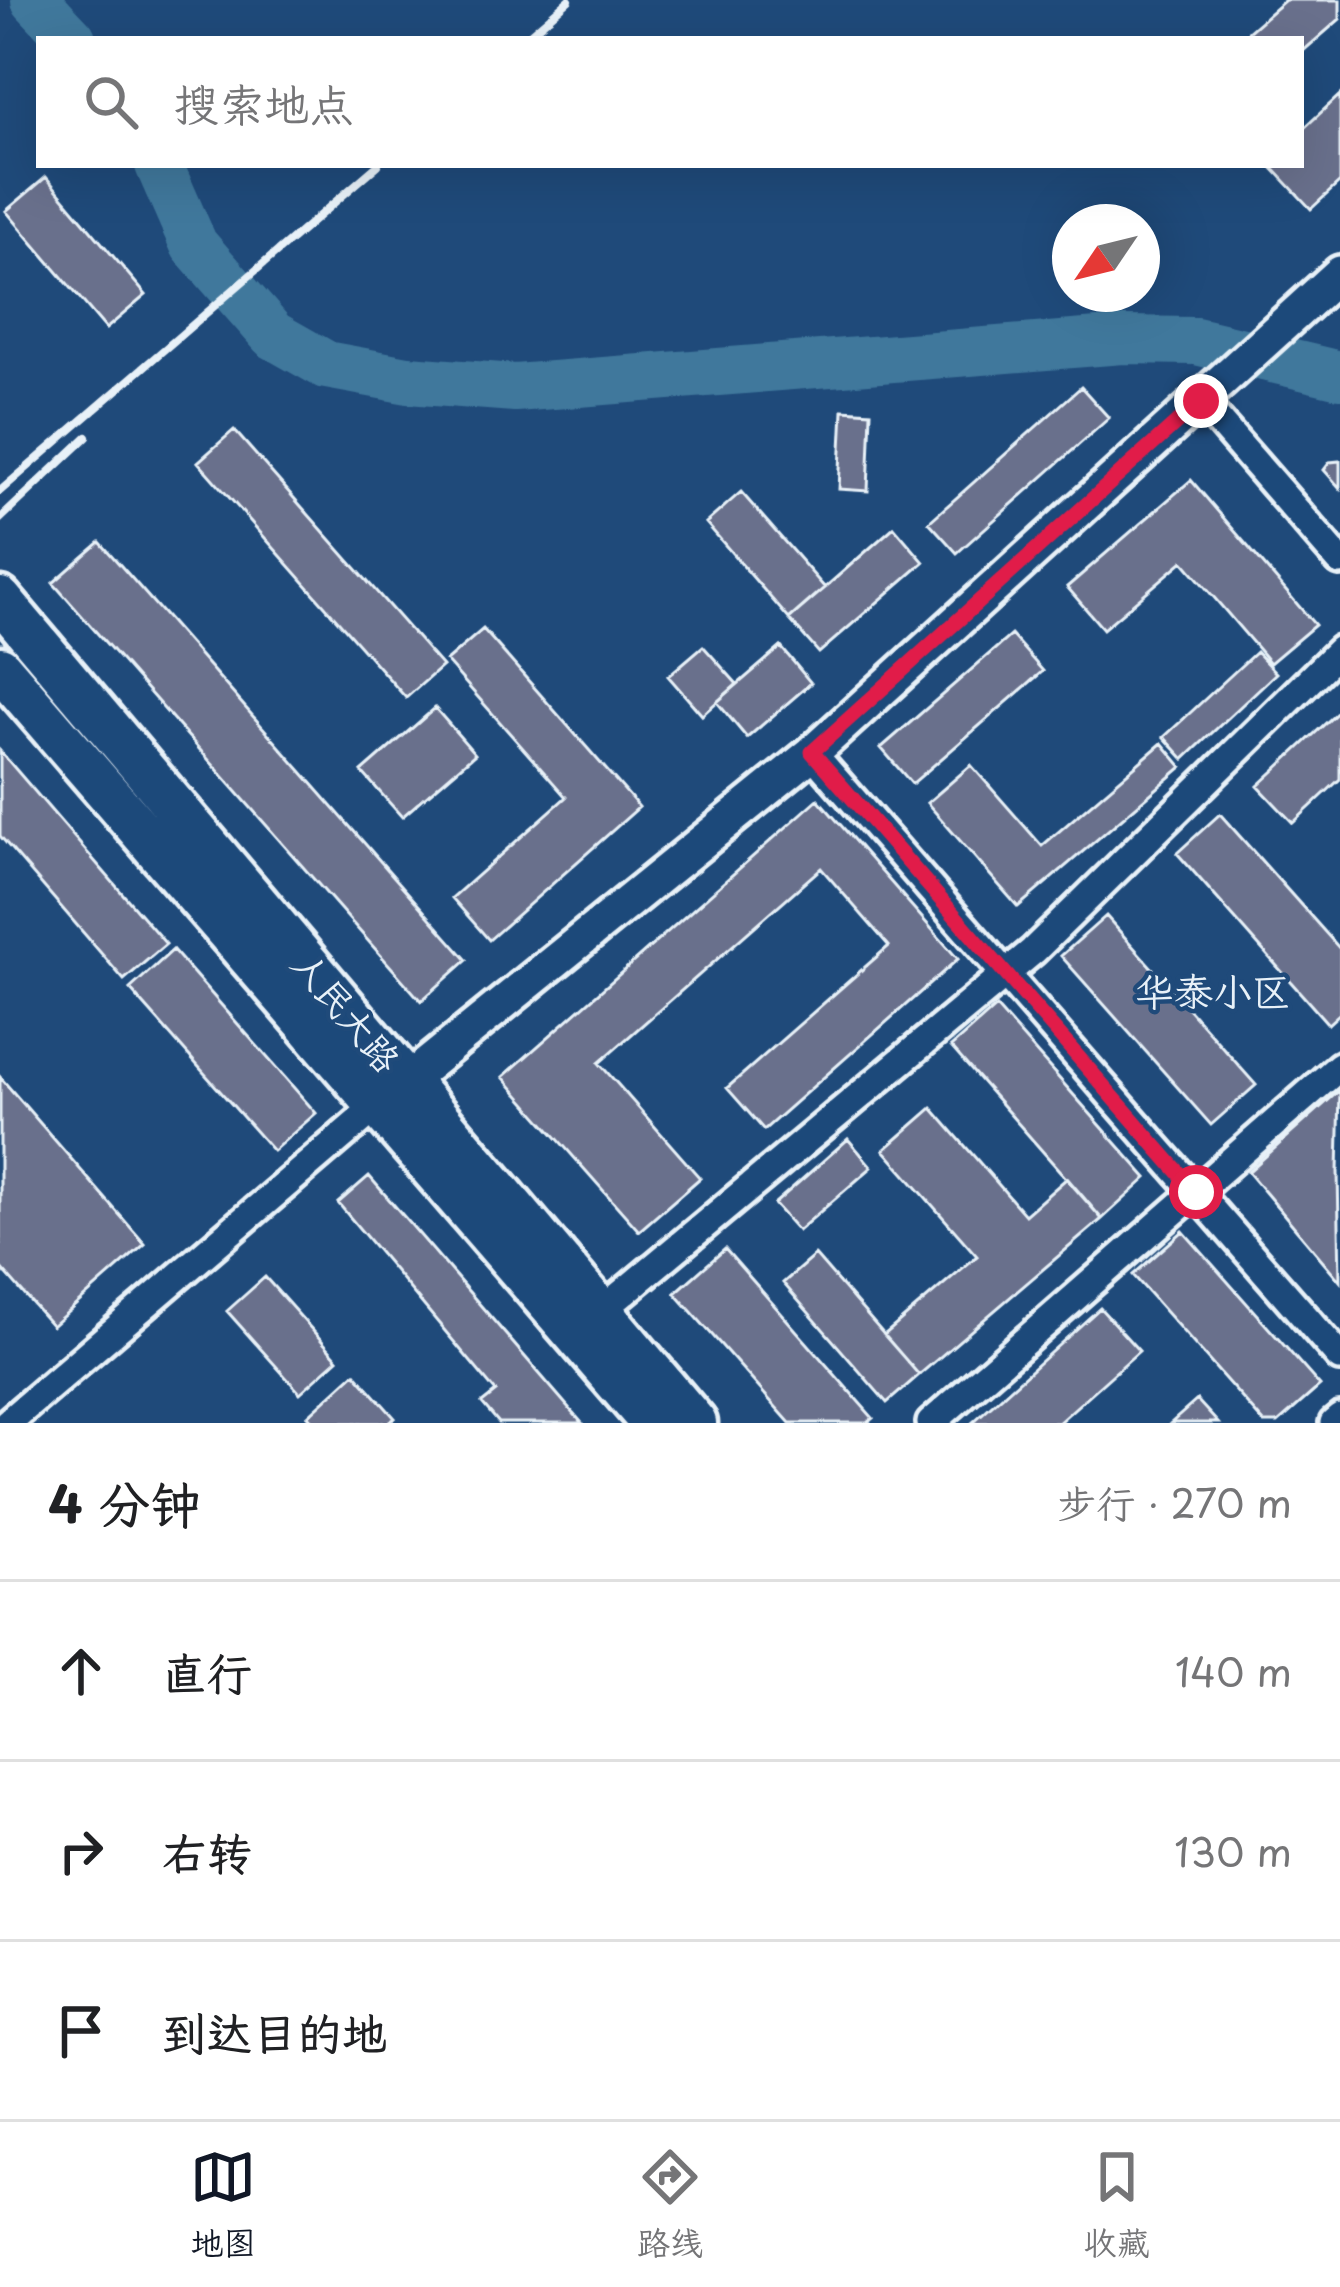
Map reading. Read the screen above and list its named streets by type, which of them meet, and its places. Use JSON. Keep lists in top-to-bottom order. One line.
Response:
{"streets":{"main road":["人民大路"]},"districts":["华泰小区"],"north":"bottom left","page":{"search":"搜索地点","heading":["4 分钟","步行 · 270 m"],"list":[["直行","140 m"],["右转","130 m"],"到达目的地"],"nav":["地图","路线","收藏"]}}
